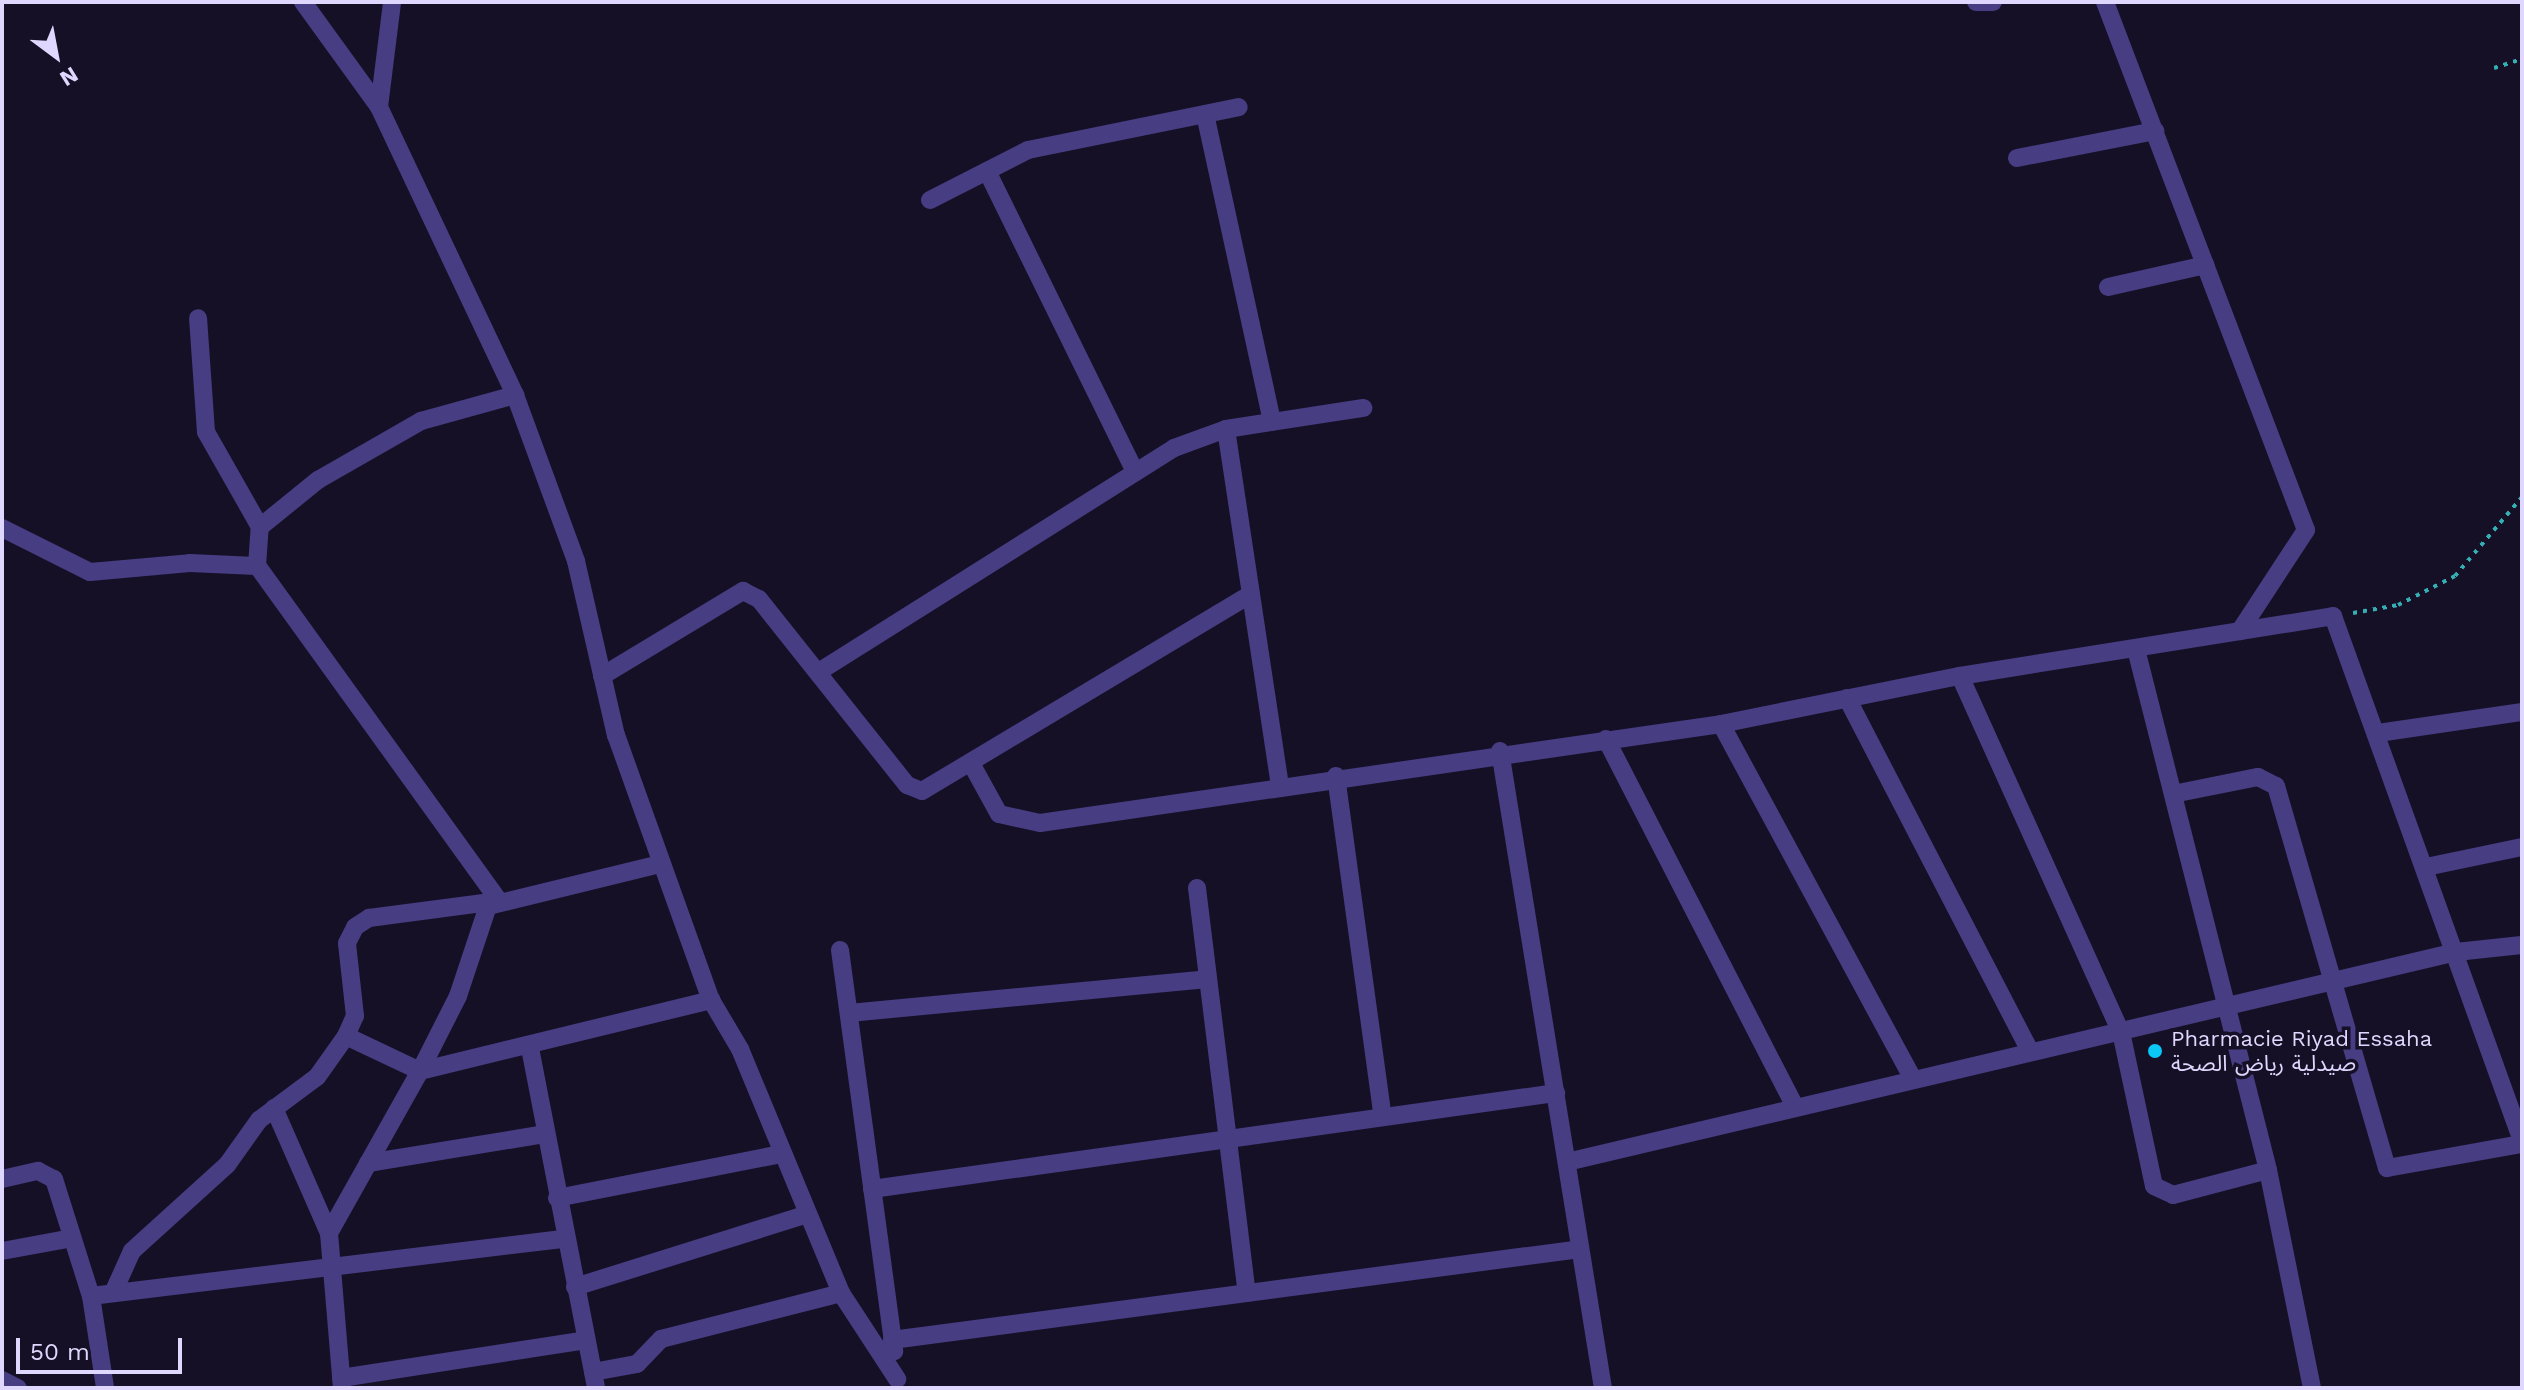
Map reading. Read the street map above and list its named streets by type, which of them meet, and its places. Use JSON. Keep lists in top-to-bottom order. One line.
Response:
{"places":["Pharmacie Riyad Essaha صيدلية رياض الصحة"],"scale_bar":"50 m","north":"bottom right"}
